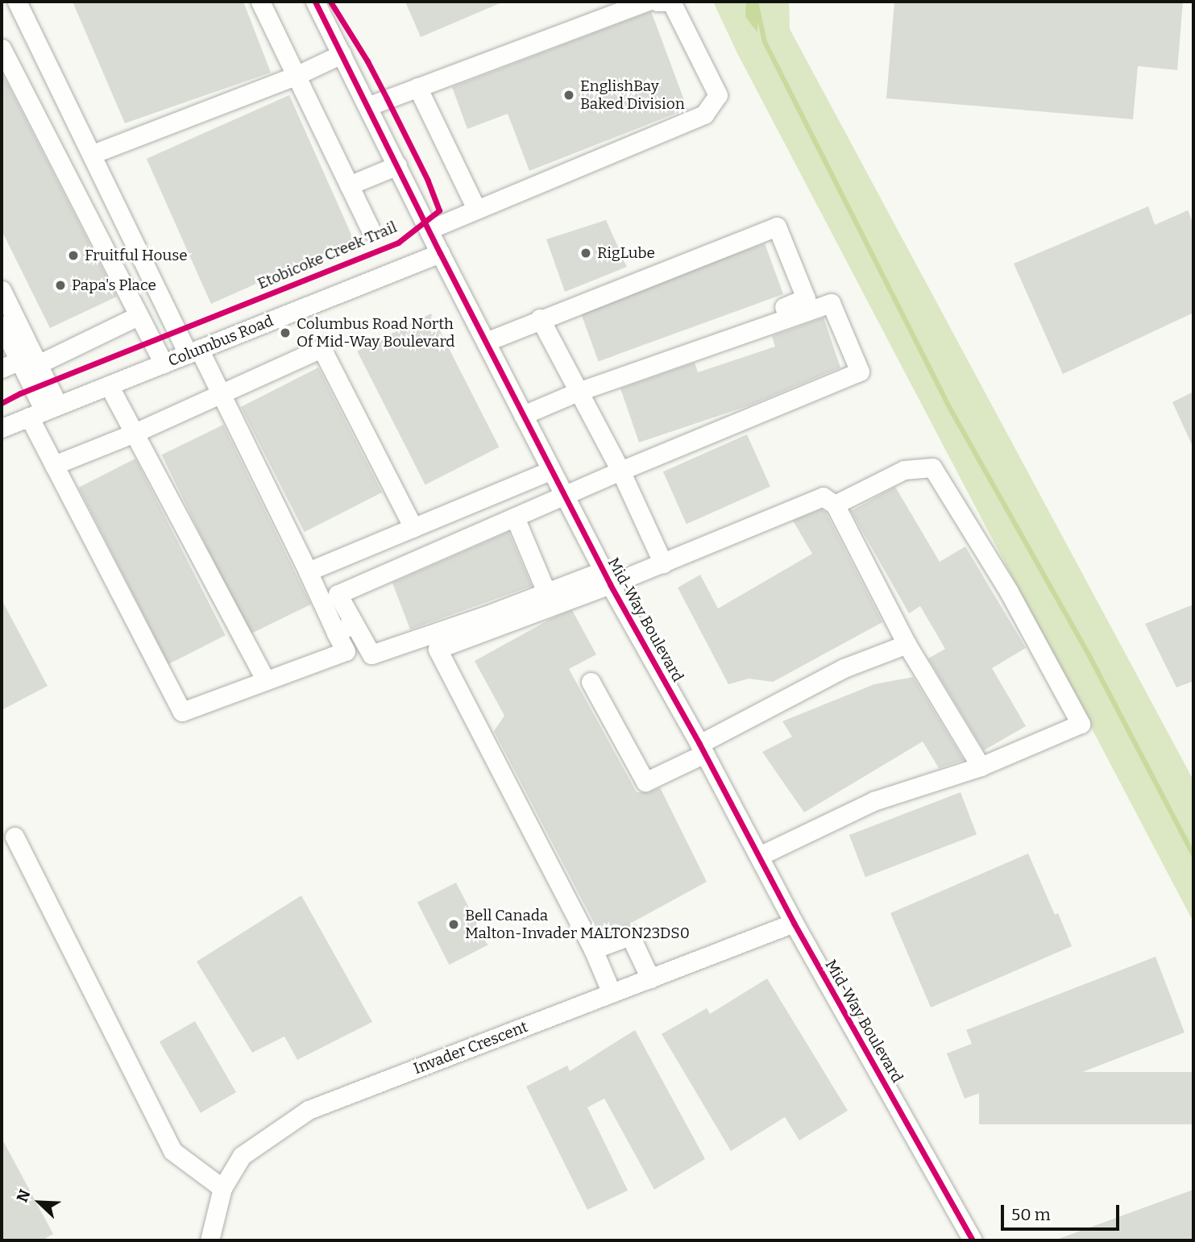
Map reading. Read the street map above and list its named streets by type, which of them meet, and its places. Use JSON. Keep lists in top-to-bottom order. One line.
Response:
{"streets":{"street":["Columbus Road","Mid-Way Boulevard","Invader Crescent"],"cycle path":["Etobicoke Creek Trail"]},"crossings":[["Columbus Road","Mid-Way Boulevard"],["Mid-Way Boulevard","Invader Crescent"]],"places":["EnglishBay Baked Division","RigLube","Fruitful House","Papa's Place","Columbus Road North Of Mid-Way Boulevard","Bell Canada Malton-Invader MALTON23DS0"],"scale_bar":"50 m","north":"top left"}
